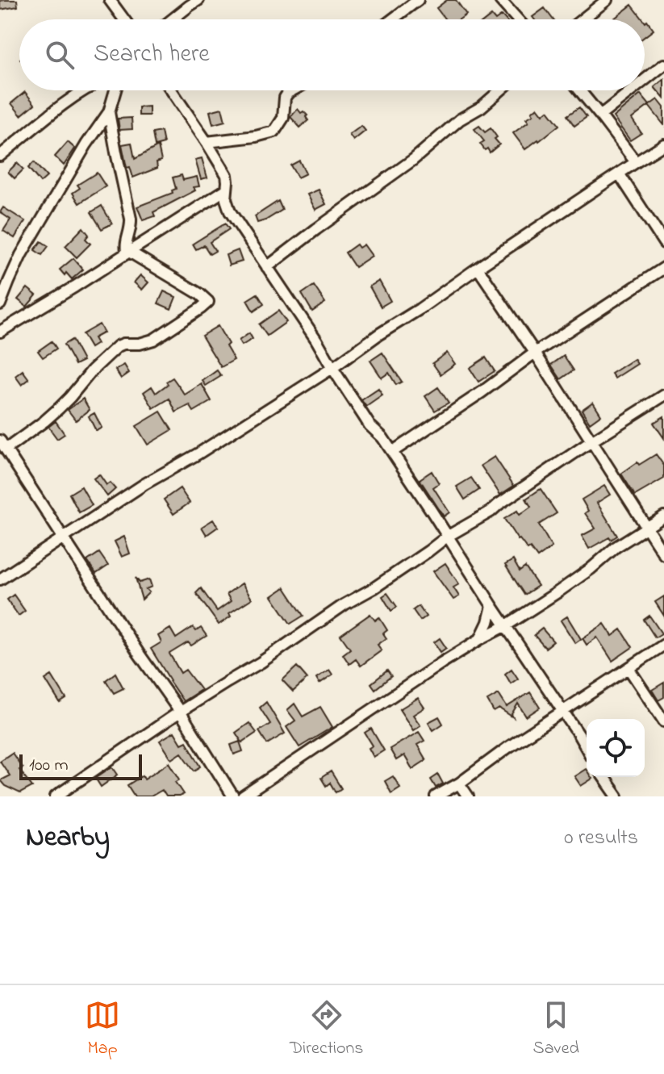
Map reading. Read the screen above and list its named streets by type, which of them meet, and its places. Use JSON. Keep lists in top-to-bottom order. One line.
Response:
{"scale_bar":"100 m","page":{"search":"Search here","scale":"100 m","heading":["Nearby","0 results"],"nav":["Map","Directions","Saved"]}}
